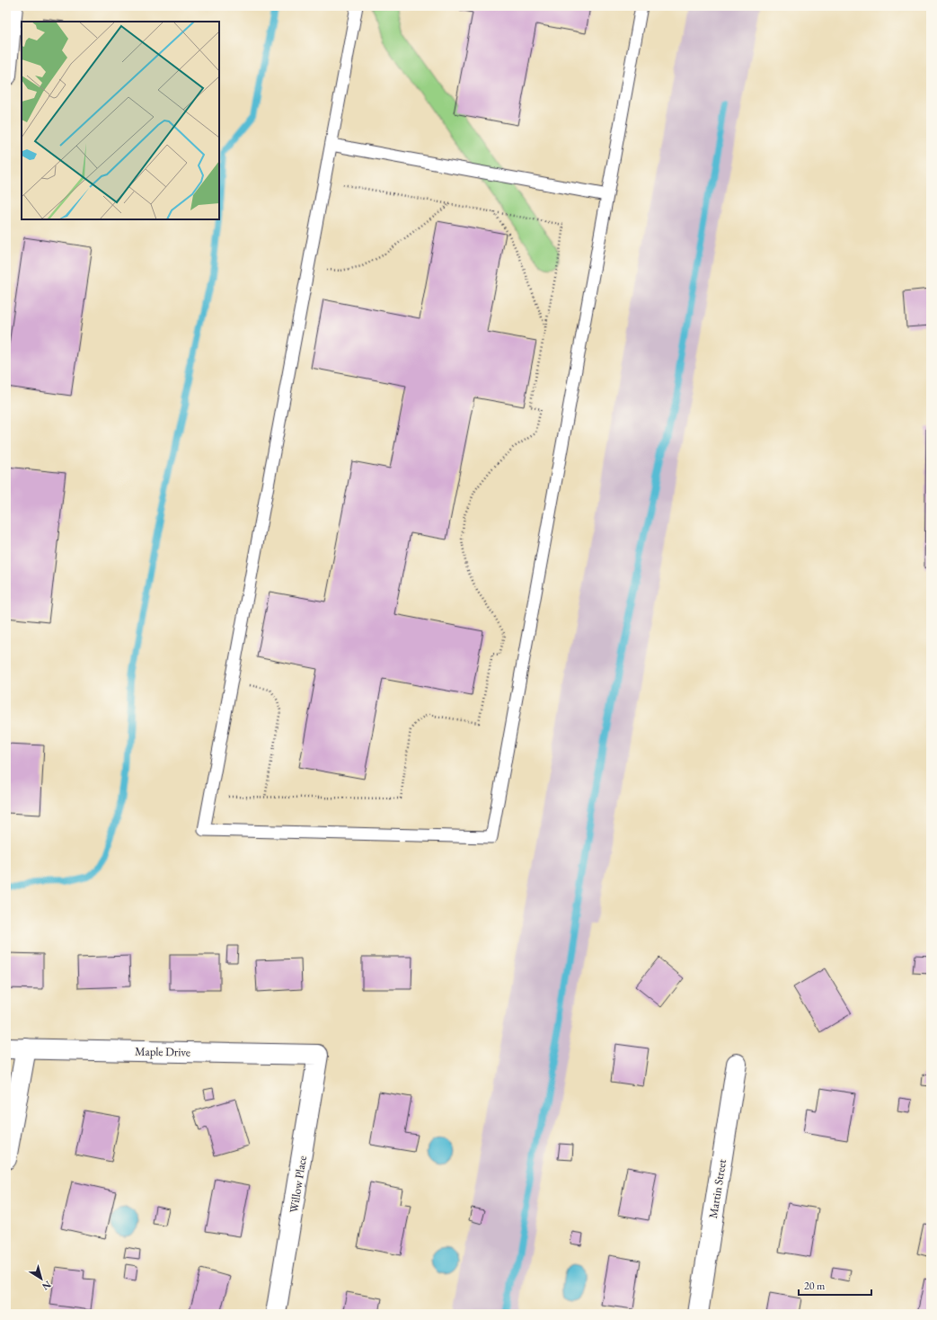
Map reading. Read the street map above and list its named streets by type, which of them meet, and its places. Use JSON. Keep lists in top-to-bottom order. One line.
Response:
{"streets":{"street":["Maple Drive","Willow Place","Martin Street"]},"crossings":[["Maple Drive","Willow Place"]],"scale_bar":"20 m","north":"bottom right"}
